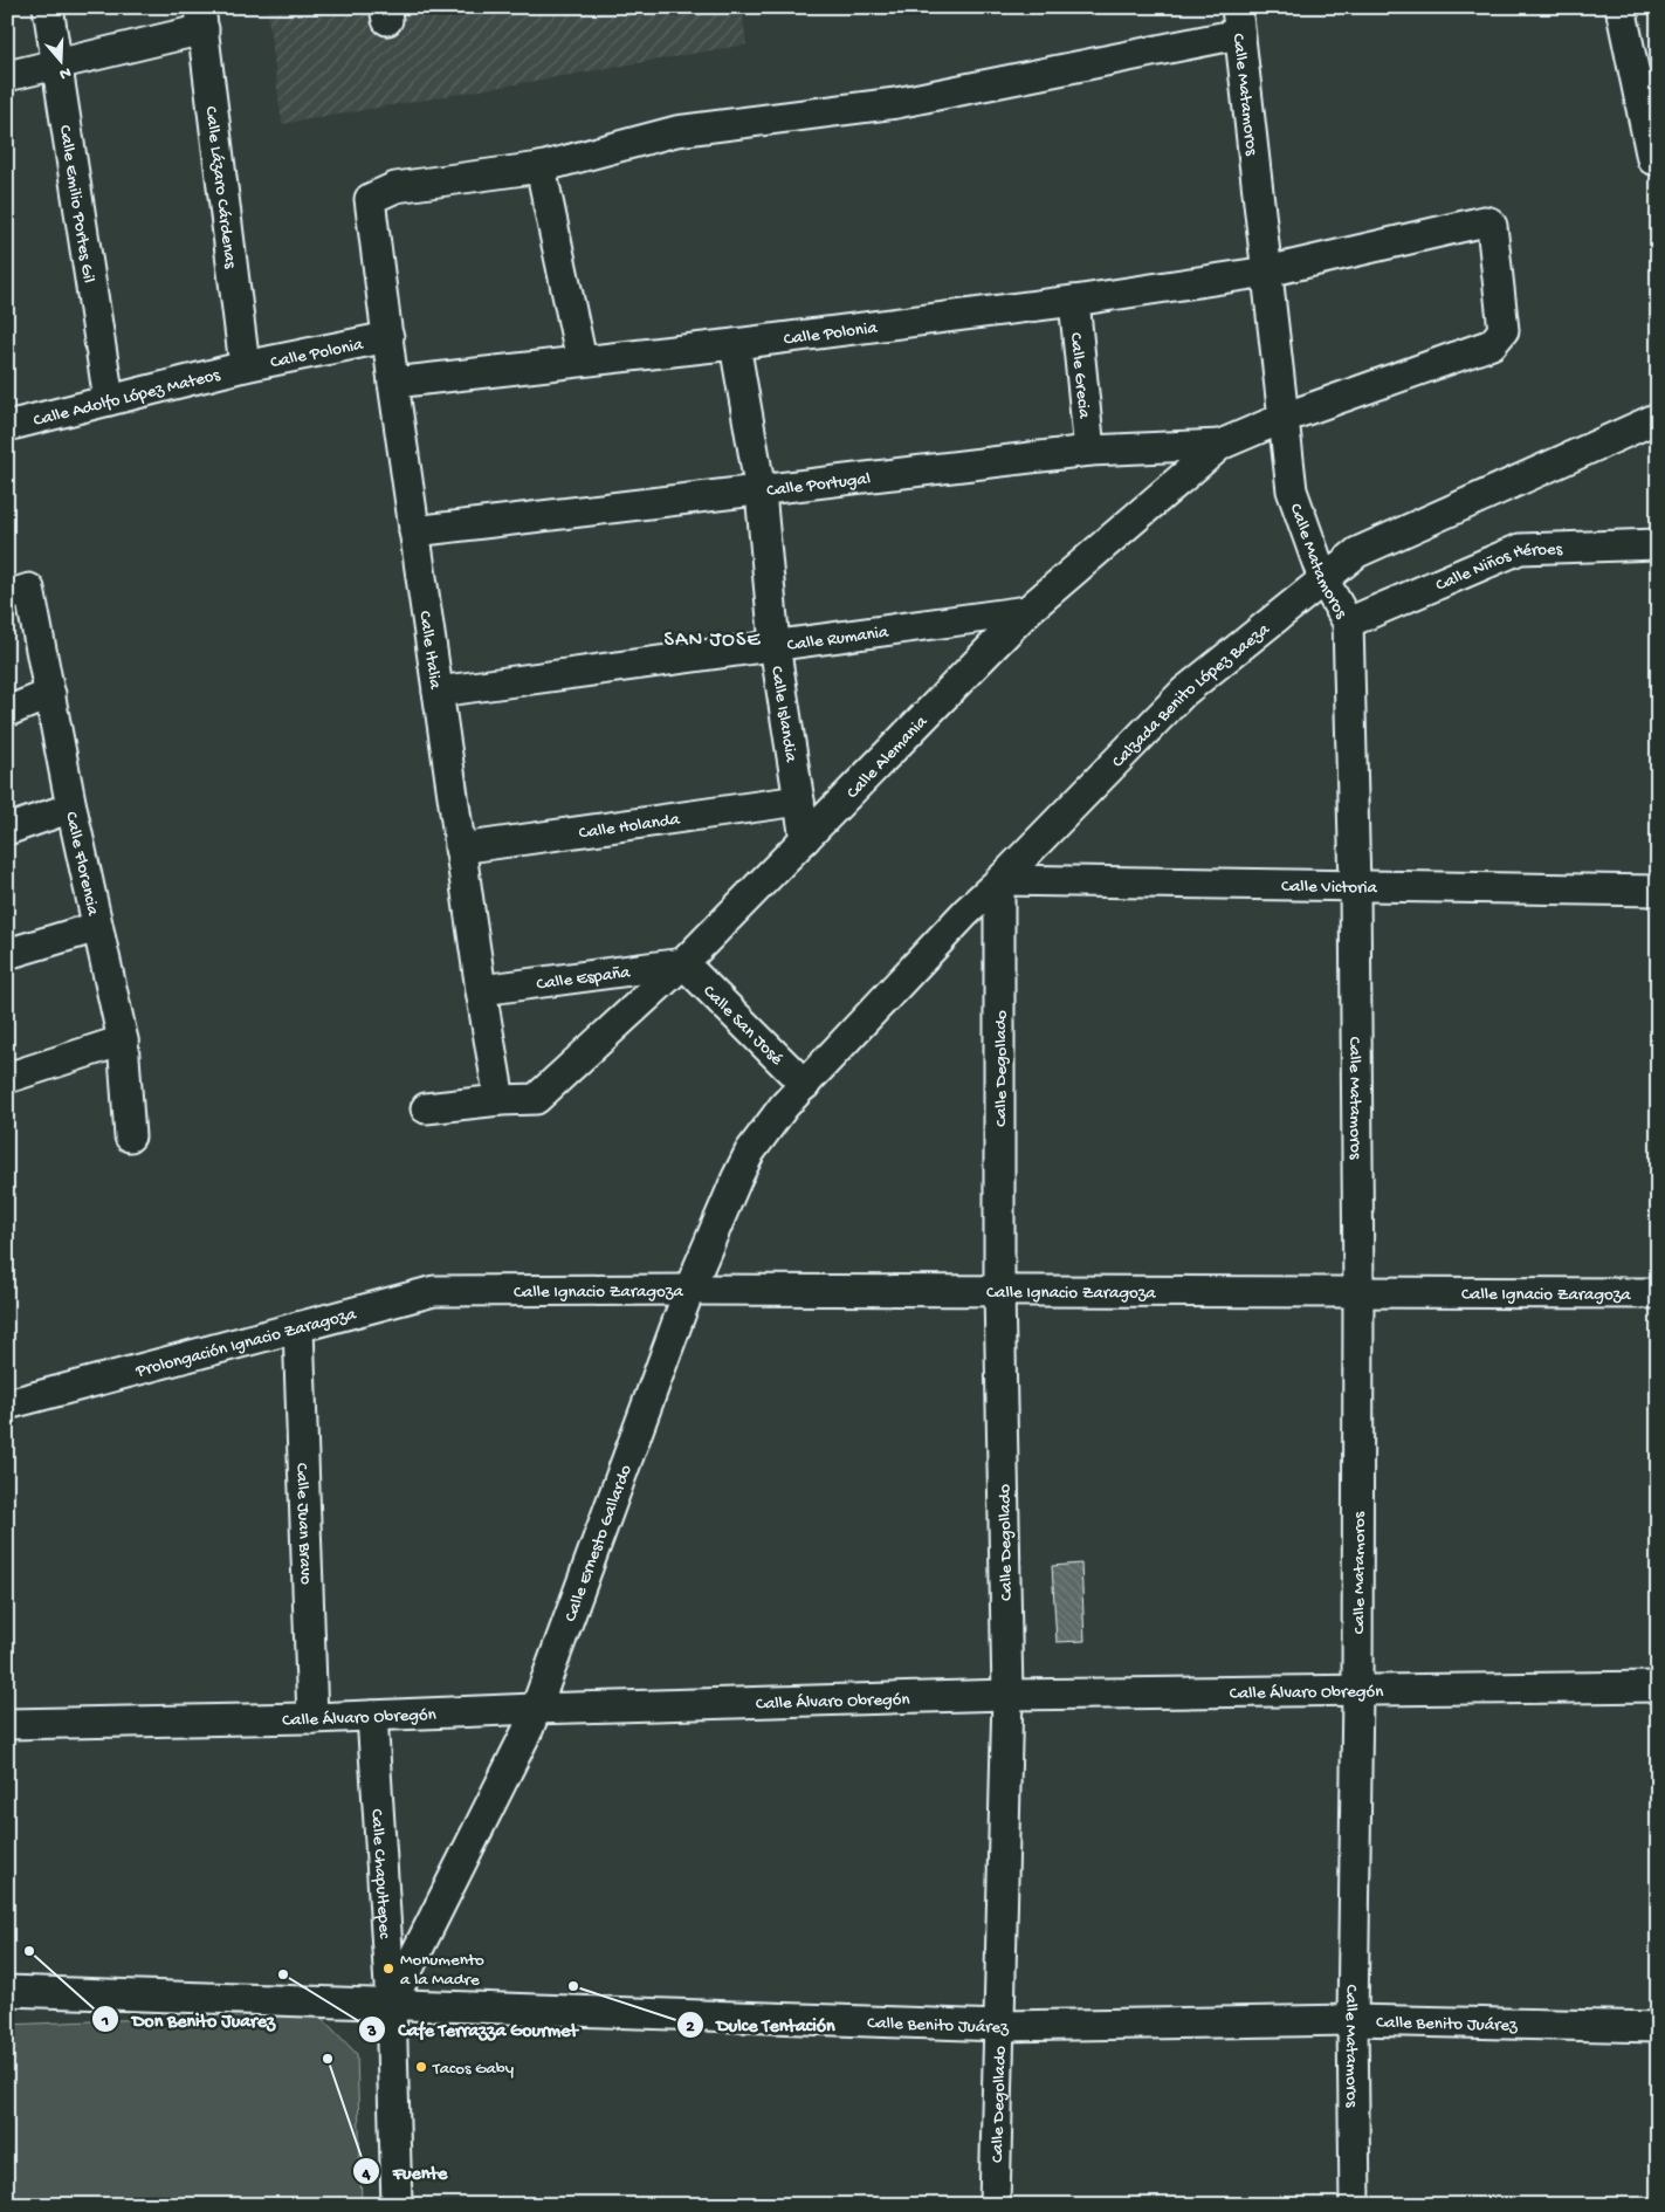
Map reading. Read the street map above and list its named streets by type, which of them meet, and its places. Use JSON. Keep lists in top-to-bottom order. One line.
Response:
{"streets":{"street":["Calle Matamoros","Calle Lázaro Cárdenas","Calle Emilio Portes Gil","Calle Polonia","Calle Grecia","Calle Adolfo López Mateos","Calle Portugal","Calle Niños Héroes","Calle Rumania","Calle Italia","Calzada Benito López Baeza","Calle Islandia","Calle Alemania","Calle Holanda","Calle Florencia","Calle Victoria","Calle España","Calle San José","Calle Degollado","Calle Ignacio Zaragoza","Prolongación Ignacio Zaragoza","Calle Juan Bravo","Calle Ernesto Gallardo","Calle Álvaro Obregón","Calle Chapultepec","Calle Benito Juárez"]},"crossings":[["Calle Matamoros","Calle Polonia"],["Calle Matamoros","Calle Niños Héroes"],["Calle Matamoros","Calzada Benito López Baeza"],["Calle Matamoros","Calle Alemania"],["Calle Matamoros","Calle Victoria"],["Calle Matamoros","Calle Ignacio Zaragoza"],["Calle Matamoros","Calle Álvaro Obregón"],["Calle Matamoros","Calle Benito Juárez"],["Calle Lázaro Cárdenas","Calle Polonia"],["Calle Lázaro Cárdenas","Calle Adolfo López Mateos"],["Calle Emilio Portes Gil","Calle Adolfo López Mateos"],["Calle Polonia","Calle Grecia"],["Calle Polonia","Calle Adolfo López Mateos"],["Calle Polonia","Calle Italia"],["Calle Polonia","Calle Islandia"],["Calle Polonia","Calle Alemania"],["Calle Grecia","Calle Portugal"],["Calle Portugal","Calle Italia"],["Calle Portugal","Calle Islandia"],["Calle Portugal","Calle Alemania"],["Calle Rumania","Calle Italia"],["Calle Rumania","Calle Islandia"],["Calle Rumania","Calle Alemania"],["Calle Italia","Calle Alemania"],["Calle Italia","Calle Holanda"],["Calle Italia","Calle España"],["Calzada Benito López Baeza","Calle Victoria"],["Calzada Benito López Baeza","Calle San José"],["Calzada Benito López Baeza","Calle Degollado"],["Calzada Benito López Baeza","Calle Ernesto Gallardo"],["Calle Islandia","Calle Alemania"],["Calle Islandia","Calle Holanda"],["Calle Alemania","Calle España"],["Calle Alemania","Calle San José"],["Calle Victoria","Calle Degollado"],["Calle España","Calle San José"],["Calle San José","Calle Ernesto Gallardo"],["Calle Degollado","Calle Ignacio Zaragoza"],["Calle Degollado","Calle Álvaro Obregón"],["Calle Degollado","Calle Benito Juárez"],["Calle Ignacio Zaragoza","Prolongación Ignacio Zaragoza"],["Calle Ignacio Zaragoza","Calle Ernesto Gallardo"],["Prolongación Ignacio Zaragoza","Calle Juan Bravo"],["Calle Juan Bravo","Calle Álvaro Obregón"],["Calle Ernesto Gallardo","Calle Álvaro Obregón"],["Calle Ernesto Gallardo","Calle Chapultepec"],["Calle Ernesto Gallardo","Calle Benito Juárez"],["Calle Álvaro Obregón","Calle Chapultepec"],["Calle Chapultepec","Calle Benito Juárez"]],"districts":["SAN JOSE"],"places":["Don Benito Juarez","Monumento a la Madre","Cafe Terrazza Gourmet","Dulce Tentación","Fuente","Tacos Gaby"],"north":"bottom"}
